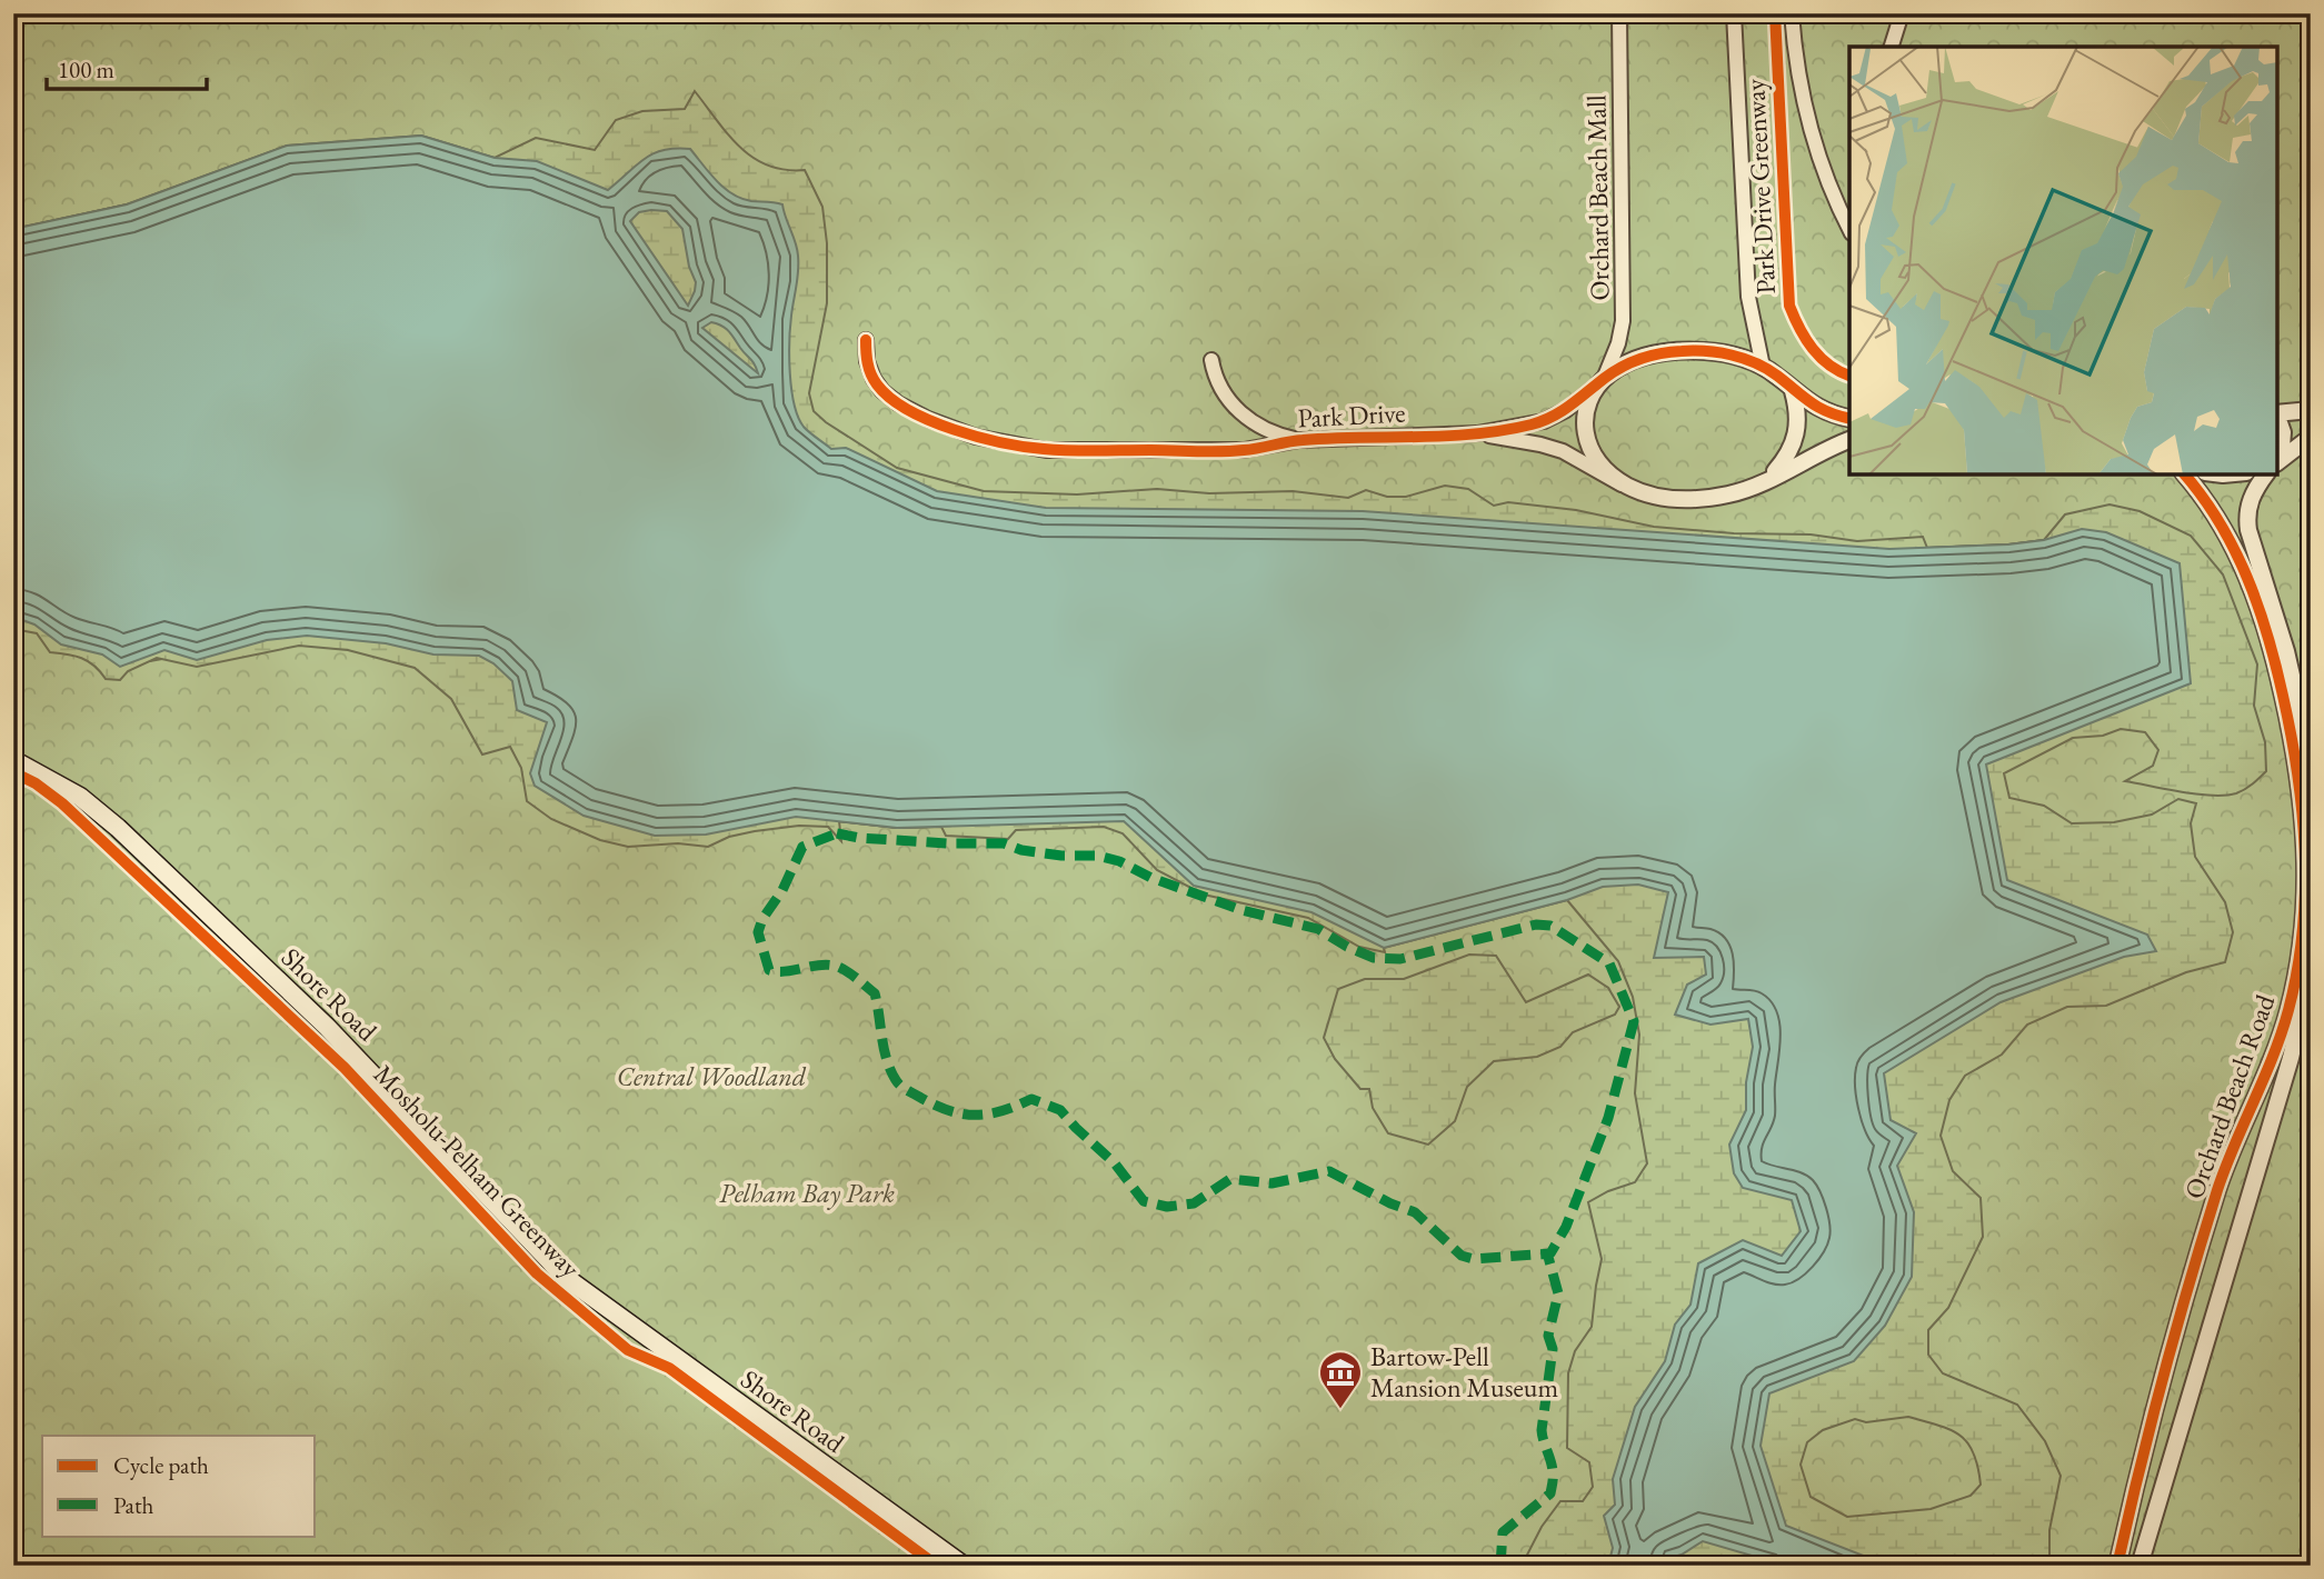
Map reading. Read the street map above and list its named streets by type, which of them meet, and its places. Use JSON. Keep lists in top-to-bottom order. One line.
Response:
{"streets":{"main road":["Shore Road"],"street":["Orchard Beach Mall","Park Drive","Orchard Beach Road"],"cycle path":["Park Drive Greenway","Mosholu-Pelham Greenway"]},"crossings":[["Orchard Beach Mall","Park Drive"]],"parks":["Central Woodland","Pelham Bay Park"],"places":{"museum":["Bartow-Pell Mansion Museum"]},"legend":["Cycle path","Path"],"scale_bar":"100 m"}
